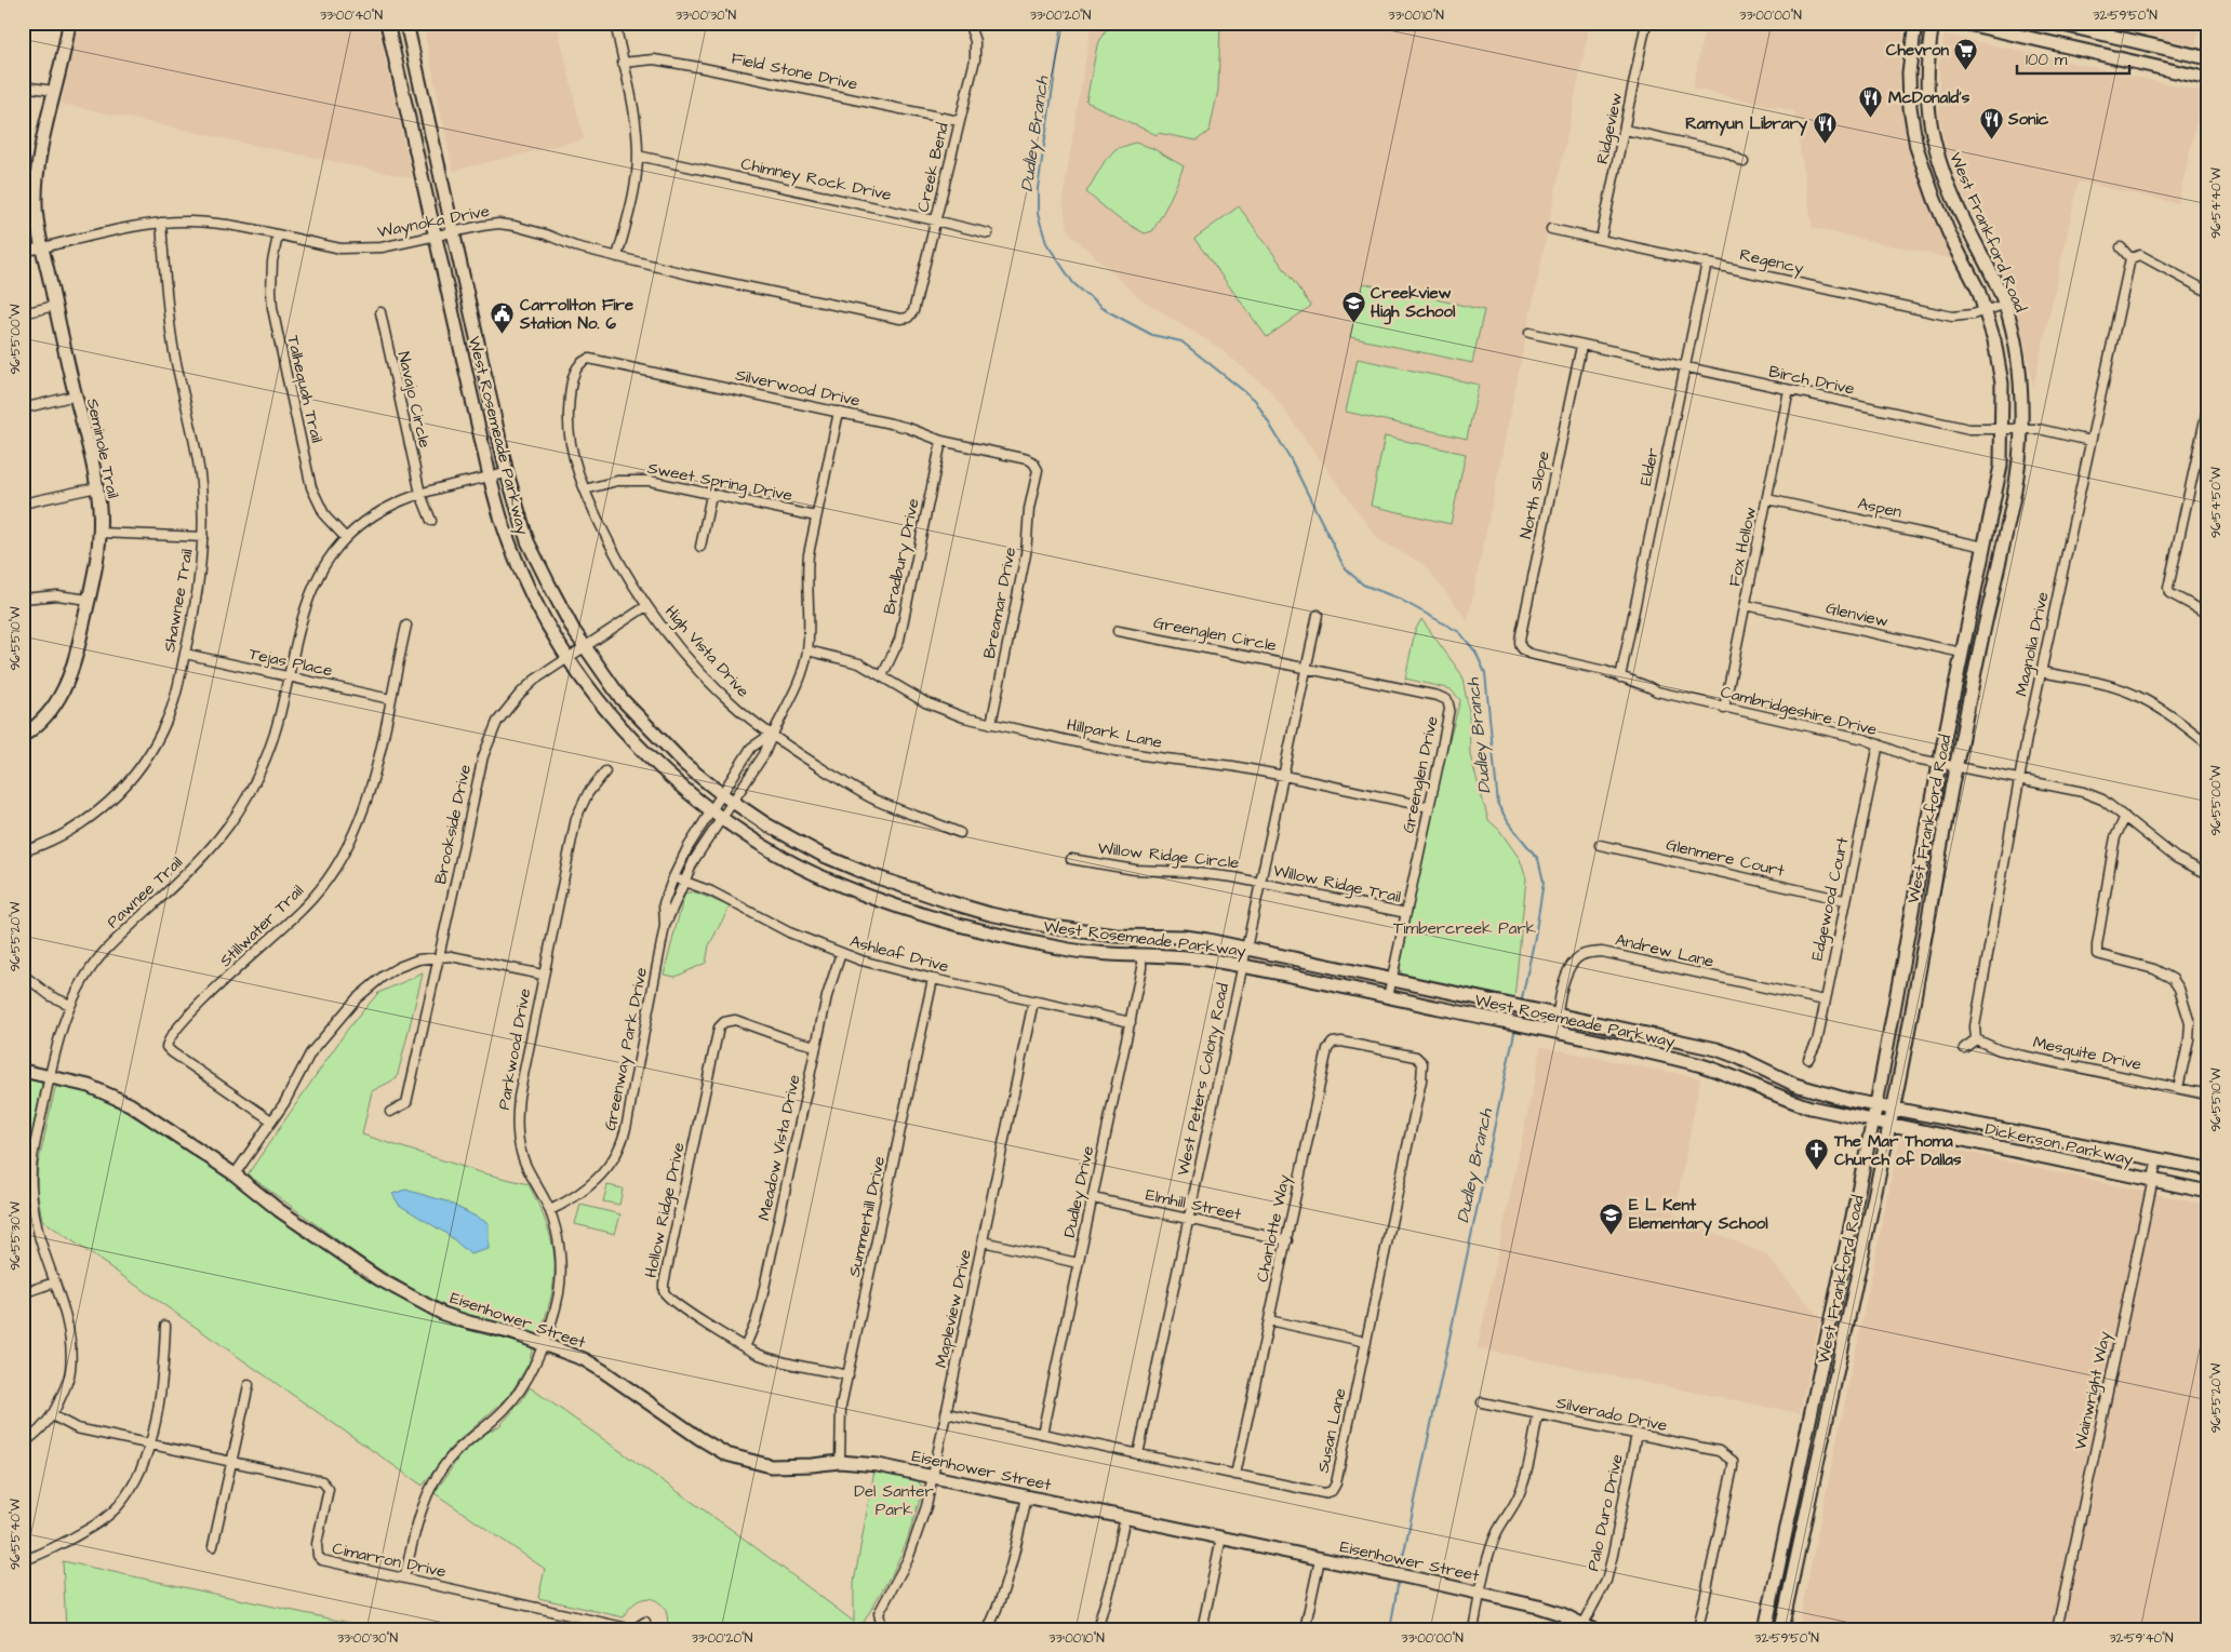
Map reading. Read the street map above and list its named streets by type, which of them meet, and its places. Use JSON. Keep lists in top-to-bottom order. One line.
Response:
{"streets":{"main road":["West Frankford Road","West Rosemeade Parkway","Seminole Trail","Dickerson Parkway","Eisenhower Street"],"street":["Field Stone Drive","Ridgeview","Creek Bend","Chimney Rock Drive","Waynoka Drive","Regency","Birch Drive","Silverwood Drive","Talhequah Trail","Navajo Circle","Elder","Sweet Spring Drive","North Slope","Aspen","Fox Hollow","Bradbury Drive","Shawnee Trail","Breamar Drive","Glenview","Greenglen Circle","Magnolia Drive","High Vista Drive","Tejas Place","Cambridgeshire Drive","Hillpark Lane","Greenglen Drive","Brookside Drive","Willow Ridge Circle","Glenmere Court","Willow Ridge Trail","Pawnee Trail","Edgewood Court","Stillwater Trail","Andrew Lane","Ashleaf Drive","Parkwood Drive","Greenway Park Drive","Mesquite Drive","West Peters Colony Road","Meadow Vista Drive","Dudley Drive","Elmhill Street","Hollow Ridge Drive","Summerhill Drive","Charlotte Way","Mapleview Drive","Wainwright Way","Silverado Drive","Susan Lane","Palo Duro Drive","Cimarron Drive"]},"crossings":[["Field Stone Drive","Creek Bend"],["Ridgeview","Regency"],["Creek Bend","Chimney Rock Drive"],["Creek Bend","Waynoka Drive"],["Waynoka Drive","Talhequah Trail"],["Waynoka Drive","West Rosemeade Parkway"],["Waynoka Drive","Seminole Trail"],["Waynoka Drive","Shawnee Trail"],["West Frankford Road","Regency"],["West Frankford Road","Birch Drive"],["West Frankford Road","West Rosemeade Parkway"],["West Frankford Road","Aspen"],["West Frankford Road","Glenview"],["West Frankford Road","Cambridgeshire Drive"],["West Frankford Road","Dickerson Parkway"],["Regency","Elder"],["Birch Drive","Elder"],["Birch Drive","North Slope"],["Birch Drive","Fox Hollow"],["Birch Drive","Magnolia Drive"],["Silverwood Drive","Bradbury Drive"],["Silverwood Drive","Breamar Drive"],["Silverwood Drive","High Vista Drive"],["Silverwood Drive","Greenway Park Drive"],["Talhequah Trail","Pawnee Trail"],["Navajo Circle","Pawnee Trail"],["West Rosemeade Parkway","Greenglen Drive"],["West Rosemeade Parkway","Brookside Drive"],["West Rosemeade Parkway","Pawnee Trail"],["West Rosemeade Parkway","Andrew Lane"],["West Rosemeade Parkway","Greenway Park Drive"],["West Rosemeade Parkway","West Peters Colony Road"],["West Rosemeade Parkway","Dickerson Parkway"],["West Rosemeade Parkway","Dudley Drive"],["Elder","Cambridgeshire Drive"],["Sweet Spring Drive","High Vista Drive"],["Sweet Spring Drive","Greenway Park Drive"],["North Slope","Cambridgeshire Drive"],["Aspen","Fox Hollow"],["Fox Hollow","Glenview"],["Fox Hollow","Cambridgeshire Drive"],["Bradbury Drive","Hillpark Lane"],["Shawnee Trail","Tejas Place"],["Breamar Drive","Hillpark Lane"],["Greenglen Circle","Greenglen Drive"],["Greenglen Circle","West Peters Colony Road"],["Magnolia Drive","Cambridgeshire Drive"],["Magnolia Drive","Mesquite Drive"],["High Vista Drive","Brookside Drive"],["High Vista Drive","Greenway Park Drive"],["Tejas Place","Pawnee Trail"],["Tejas Place","Stillwater Trail"],["Cambridgeshire Drive","Edgewood Court"],["Hillpark Lane","Greenglen Drive"],["Hillpark Lane","Greenway Park Drive"],["Hillpark Lane","West Peters Colony Road"],["Greenglen Drive","Willow Ridge Trail"],["Greenglen Drive","West Peters Colony Road"],["Willow Ridge Circle","Willow Ridge Trail"],["Willow Ridge Circle","West Peters Colony Road"],["Glenmere Court","Edgewood Court"],["Willow Ridge Trail","West Peters Colony Road"],["Pawnee Trail","Eisenhower Street"],["Pawnee Trail","Cimarron Drive"],["Edgewood Court","Andrew Lane"],["Ashleaf Drive","Greenway Park Drive"],["Ashleaf Drive","Meadow Vista Drive"],["Ashleaf Drive","Dudley Drive"],["Ashleaf Drive","Summerhill Drive"],["Ashleaf Drive","Mapleview Drive"],["Parkwood Drive","Greenway Park Drive"],["Parkwood Drive","Eisenhower Street"],["Parkwood Drive","Cimarron Drive"],["West Peters Colony Road","Elmhill Street"],["West Peters Colony Road","Susan Lane"],["Dickerson Parkway","Wainwright Way"],["Meadow Vista Drive","Hollow Ridge Drive"],["Dudley Drive","Elmhill Street"],["Dudley Drive","Susan Lane"],["Elmhill Street","Charlotte Way"],["Hollow Ridge Drive","Summerhill Drive"],["Summerhill Drive","Eisenhower Street"],["Charlotte Way","Susan Lane"],["Mapleview Drive","Eisenhower Street"],["Mapleview Drive","Susan Lane"],["Eisenhower Street","Palo Duro Drive"],["Silverado Drive","Palo Duro Drive"]],"water":["Dudley Branch"],"parks":["Timbercreek Park","Del Santer Park"],"places":{"supermarket":["Chevron"],"restaurant":["McDonald's","Sonic","Ramyun Library"],"school or university":["Creekview High School","E L Kent Elementary School"],"public building":["Carrollton Fire Station No. 6"],"church":["The Mar Thoma Church of Dallas"]},"scale_bar":"100 m","coordinates":["33°00'40\"N","33°00'30\"N","33°00'20\"N","33°00'10\"N","33°00'00\"N","32°59'50\"N","96°54'40\"W","96°55'00\"W","96°54'50\"W","96°55'10\"W","96°55'20\"W","96°55'30\"W","96°55'40\"W","32°59'40\"N"]}
